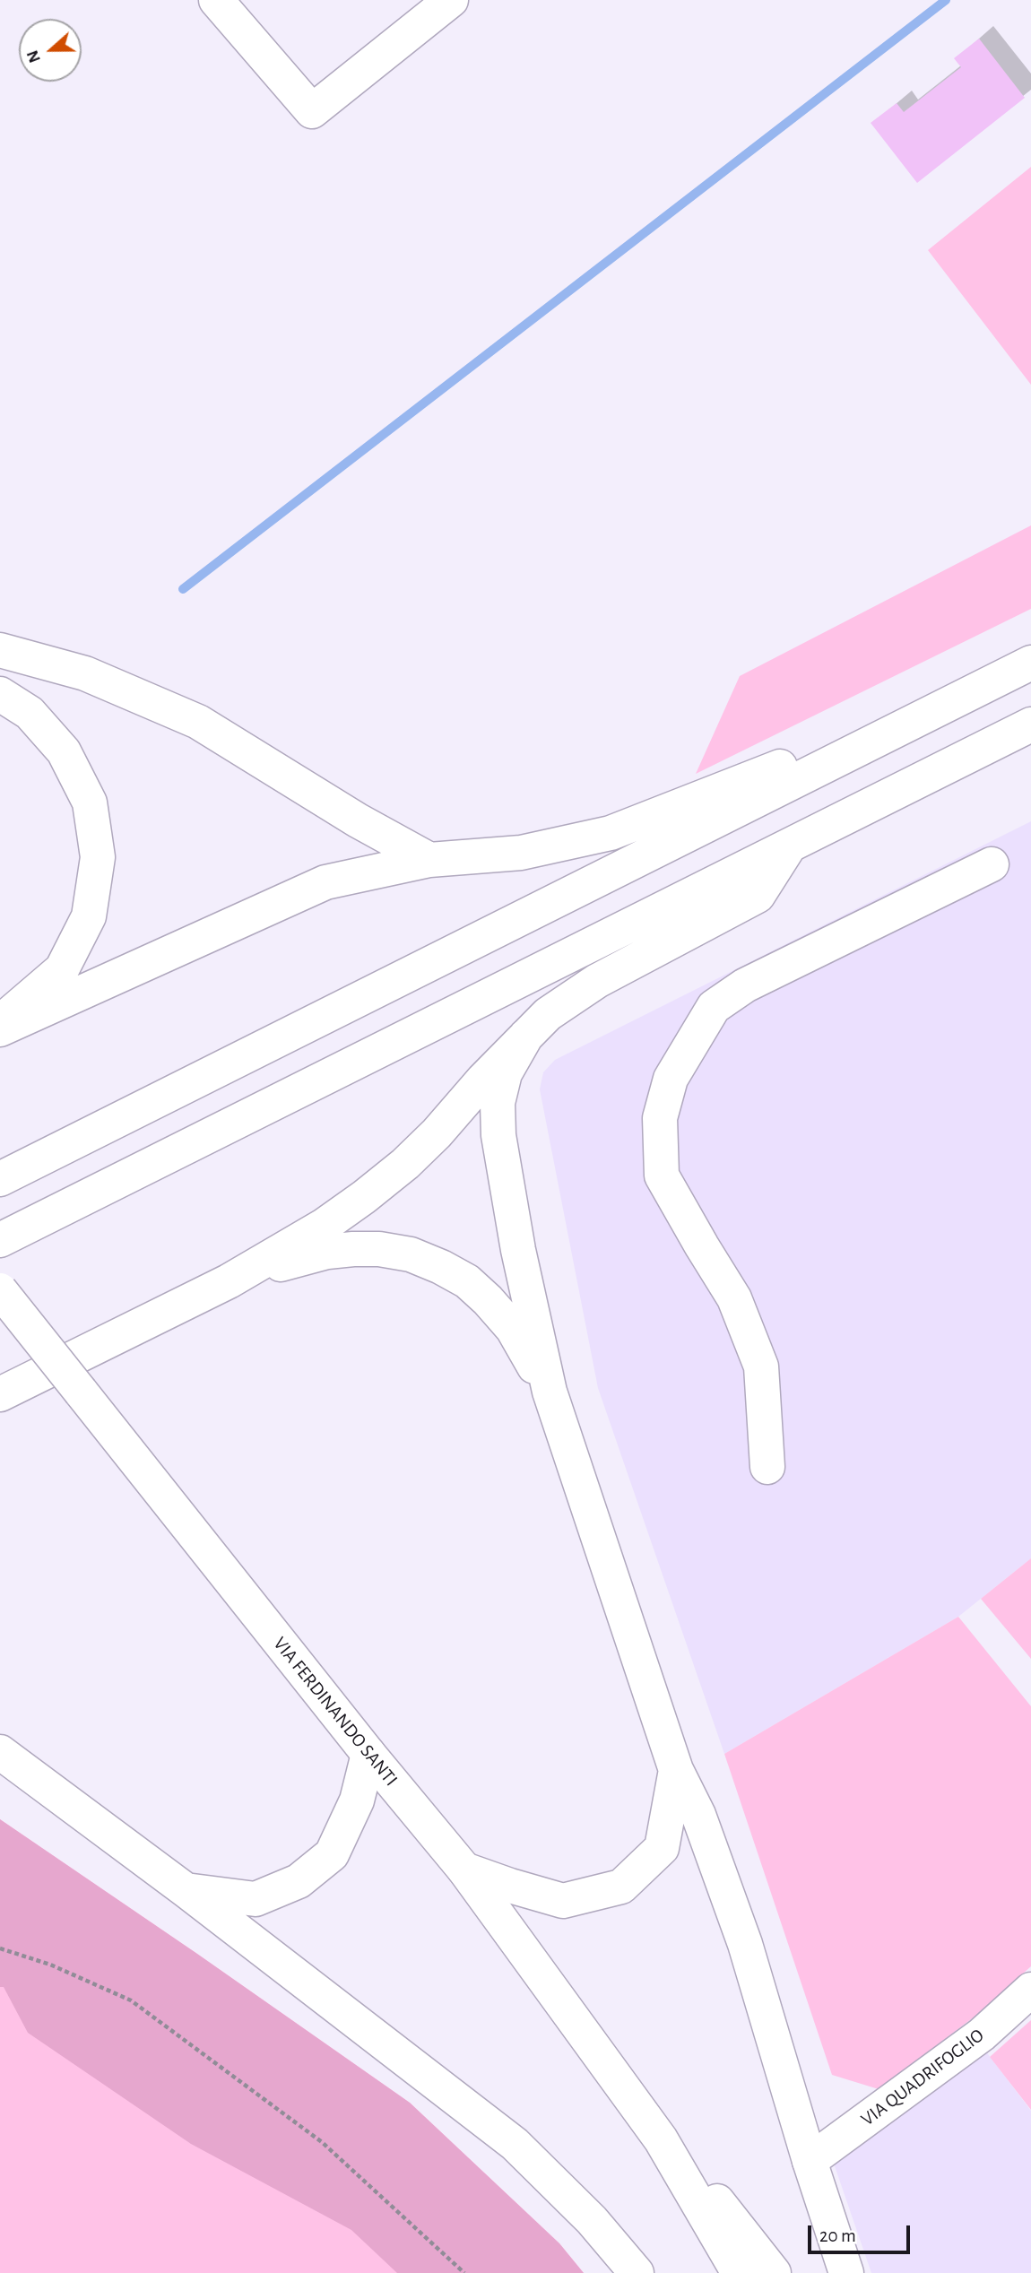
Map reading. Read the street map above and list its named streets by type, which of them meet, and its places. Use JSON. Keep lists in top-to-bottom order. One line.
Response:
{"streets":{"main road":["VIA FERDINANDO SANTI","VIA QUADRIFOGLIO"]},"scale_bar":"20 m","north":"left"}
